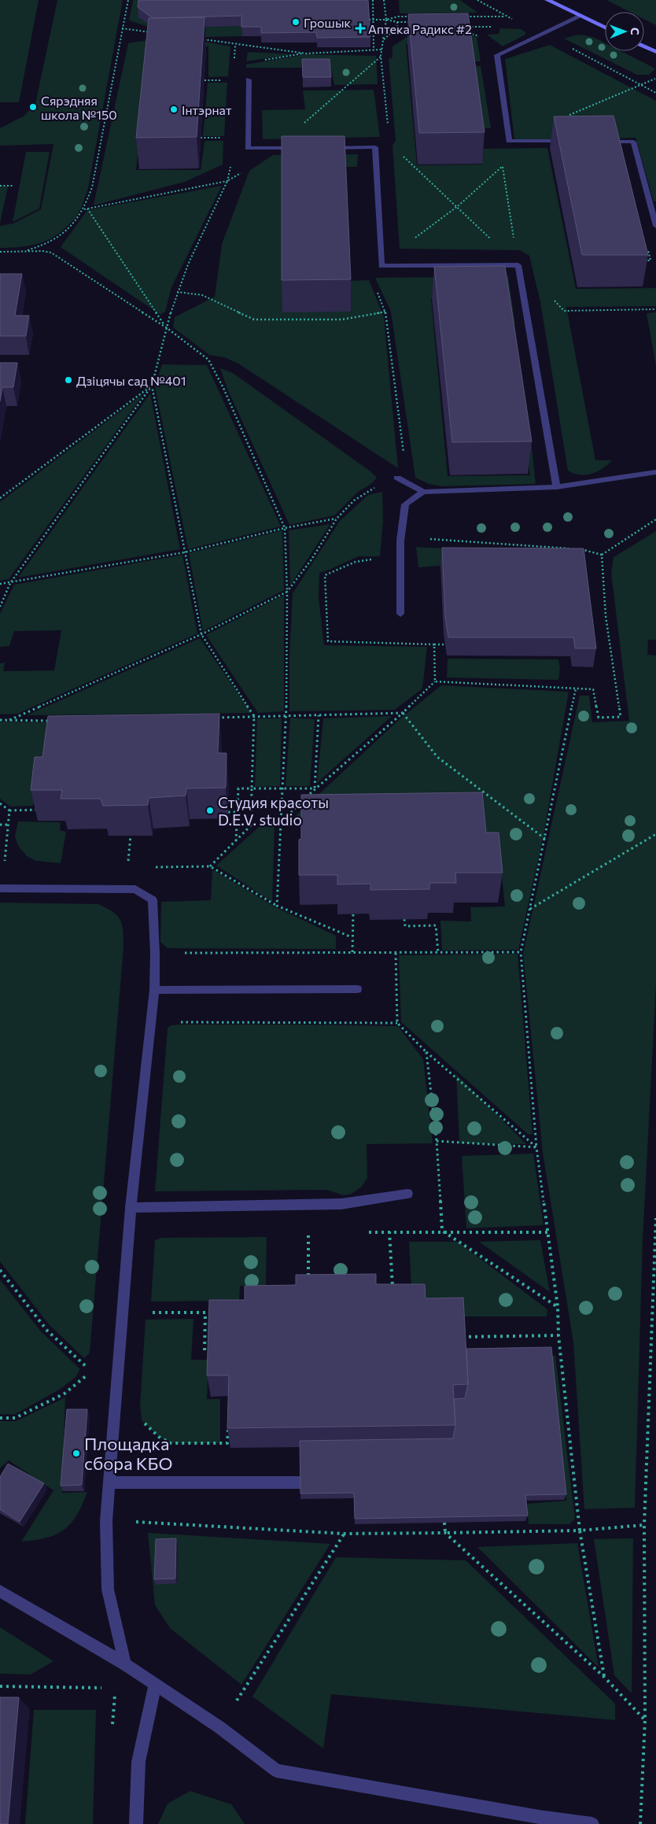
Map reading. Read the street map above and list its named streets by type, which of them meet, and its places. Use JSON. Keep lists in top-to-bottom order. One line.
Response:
{"places":{"other":["Грошык","Сярэдняя школа №150","Інтэрнат","Дзіцячы сад №401","Студия красоты D.E.V. studio","Площадка сбора КБО"],"health":["Аптека Радикс #2"]},"north":"right"}
